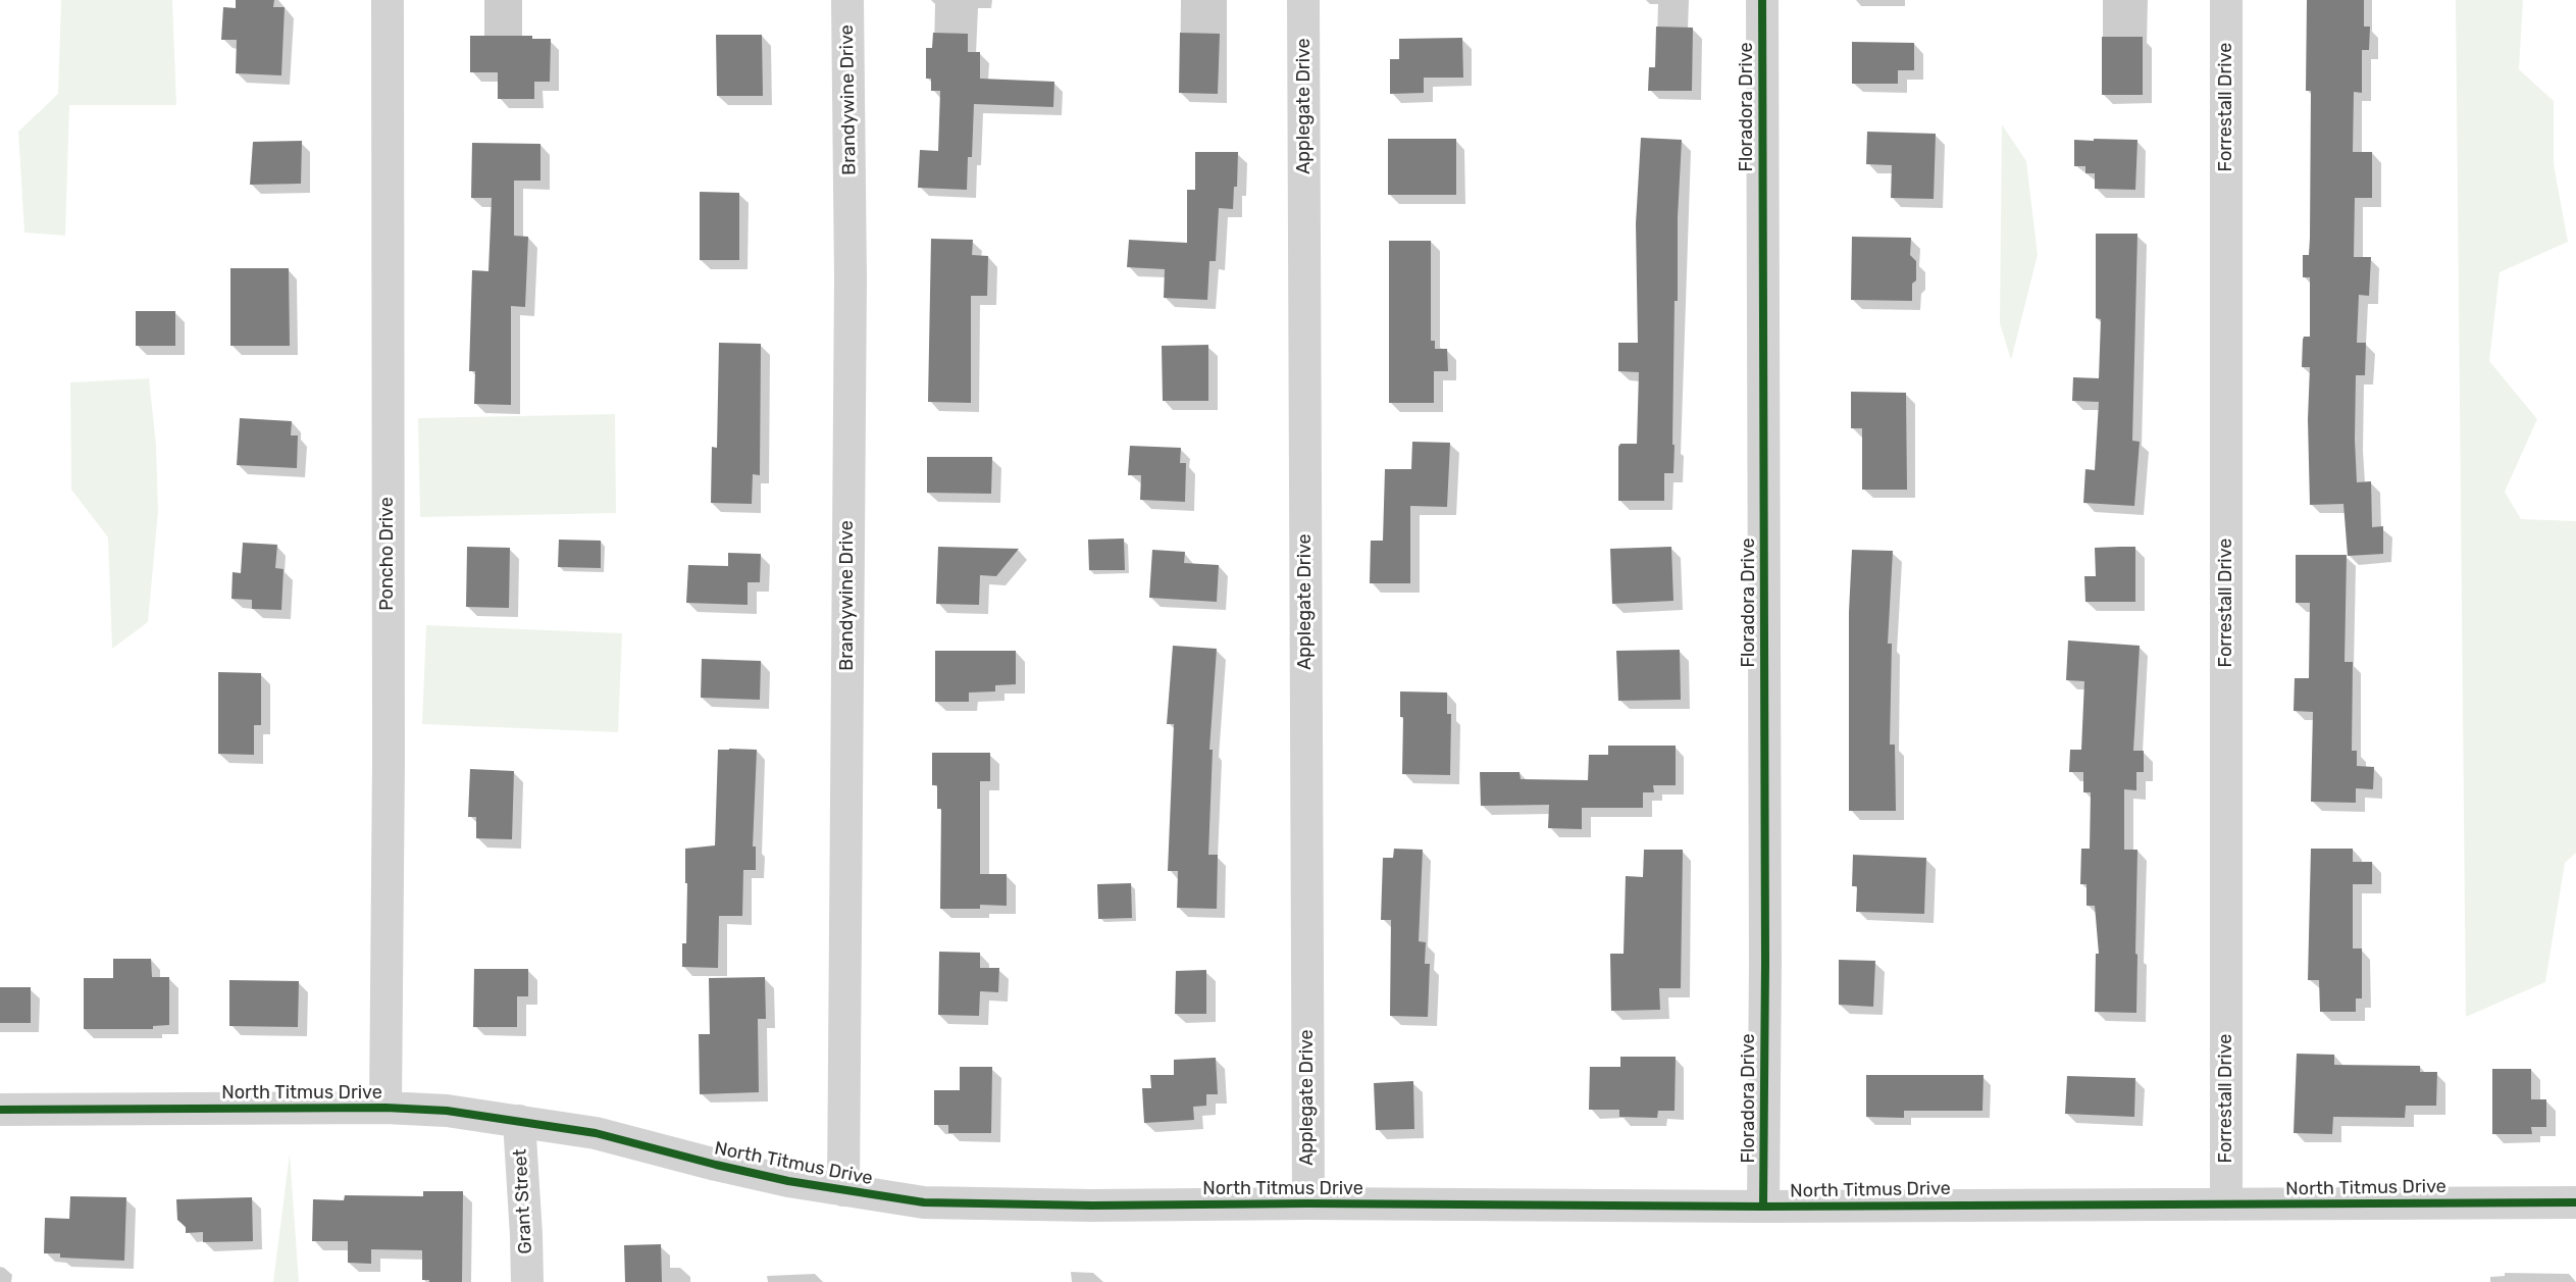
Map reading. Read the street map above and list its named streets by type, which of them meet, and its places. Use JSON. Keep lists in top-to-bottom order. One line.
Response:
{"streets":{"street":["Brandywine Drive","Applegate Drive","Floradora Drive","Forrestall Drive","Poncho Drive","North Titmus Drive","Grant Street"]},"crossings":[["Brandywine Drive","North Titmus Drive"],["Applegate Drive","North Titmus Drive"],["Floradora Drive","North Titmus Drive"],["Forrestall Drive","North Titmus Drive"],["Poncho Drive","North Titmus Drive"],["North Titmus Drive","Grant Street"]]}
